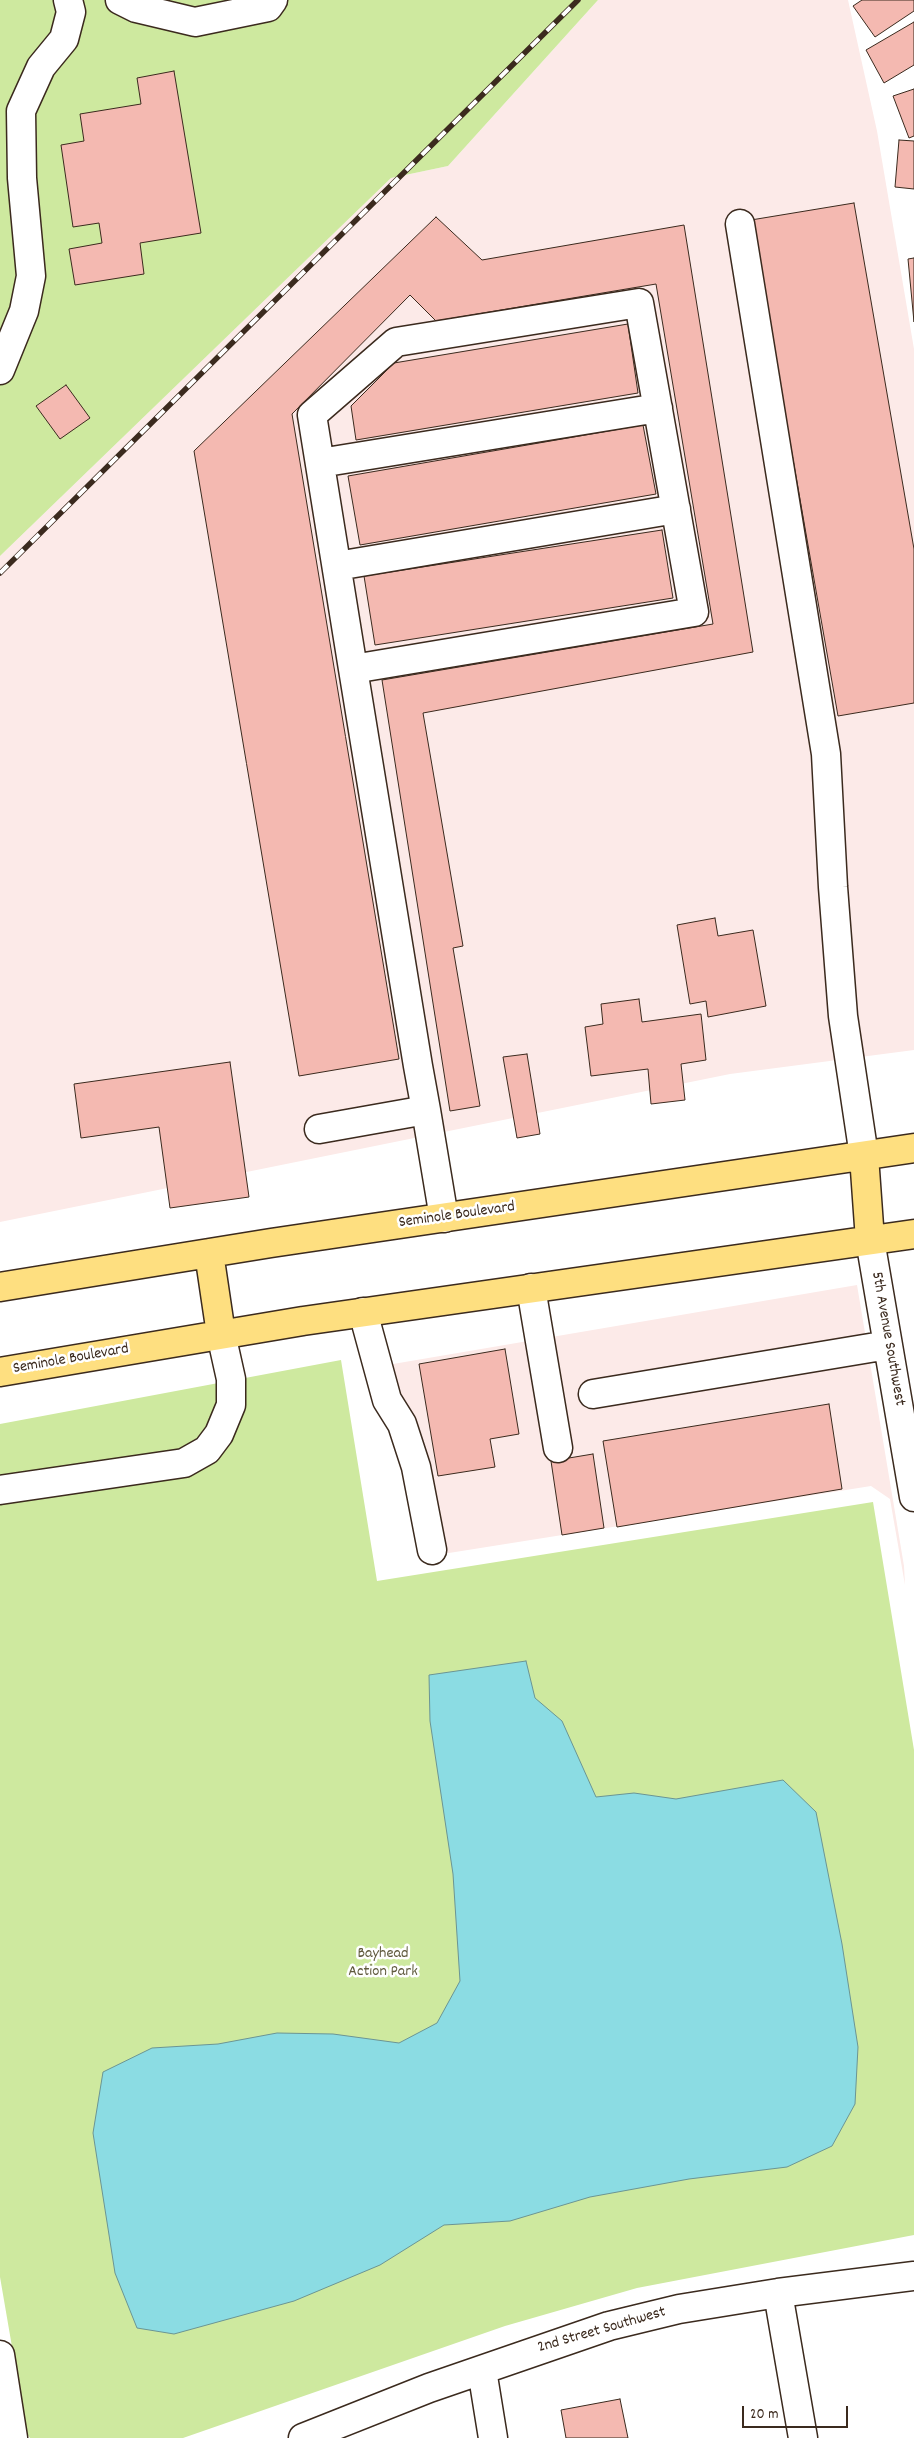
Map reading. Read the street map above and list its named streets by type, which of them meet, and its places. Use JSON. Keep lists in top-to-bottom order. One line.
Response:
{"streets":{"main road":["Seminole Boulevard"],"street":["5th Avenue Southwest","2nd Street Southwest"]},"crossings":[["Seminole Boulevard","5th Avenue Southwest"]],"parks":["Bayhead Action Park"],"scale_bar":"20 m"}
